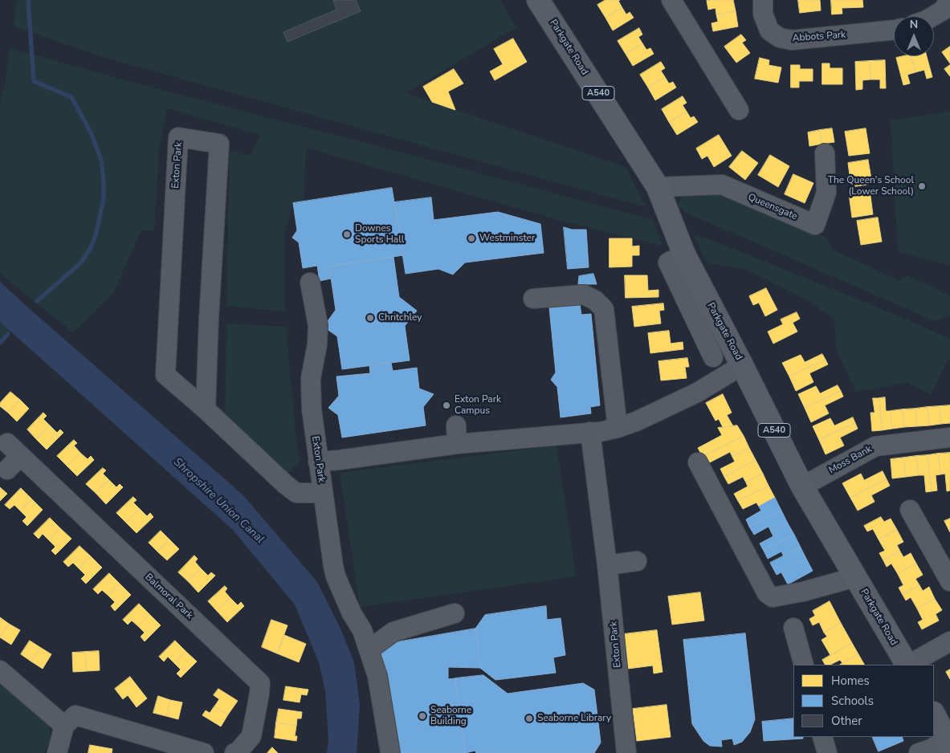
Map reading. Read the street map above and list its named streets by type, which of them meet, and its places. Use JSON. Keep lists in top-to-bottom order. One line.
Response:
{"streets":{"main road":["Parkgate Road","A540"],"street":["Abbots Park","Exton Park","Queensgate","Moss Bank","Balmoral Park"]},"crossings":[["Parkgate Road","Queensgate"],["Parkgate Road","Moss Bank"]],"water":["Shropshire Union Canal"],"places":["The Queen's School (Lower School)","Downes Sports Hall","Westminster","Chritchley","Exton Park Campus","Seaborne Building","Seaborne Library"],"legend":["Homes","Schools","Other"],"north":"top"}
